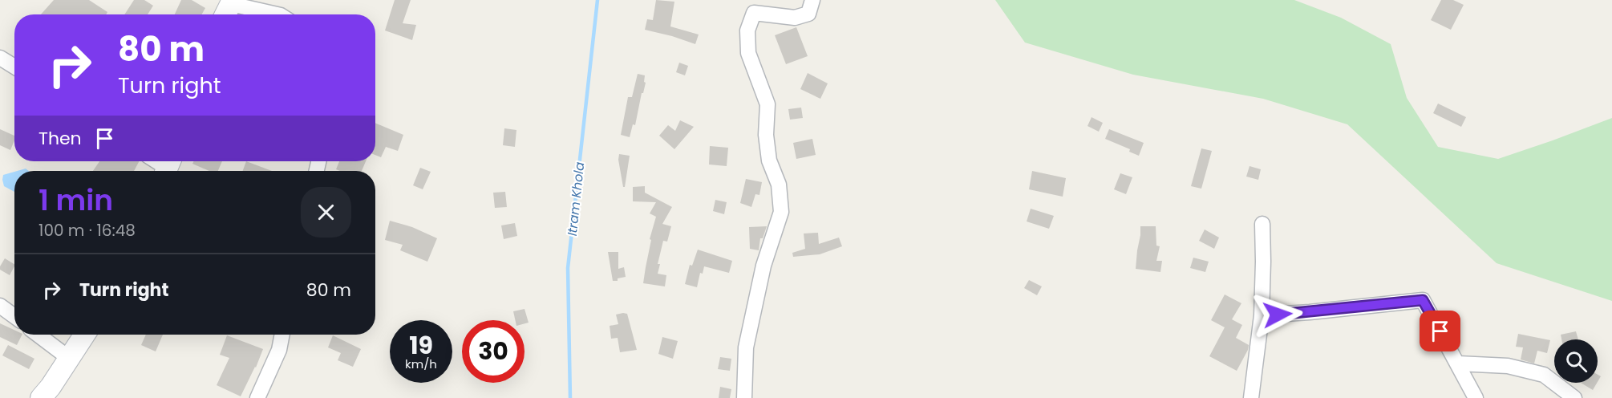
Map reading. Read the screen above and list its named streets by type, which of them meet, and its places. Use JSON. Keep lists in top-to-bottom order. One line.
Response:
{"water":["Itram Khola"],"page":{"turn":["80 m","Turn right"],"then":"Then","heading":["1 min","100 m · 16:48"],"list":[{"name":"Turn right","value":"80 m"}],"speed":"19 km/h","limit":"30"}}
